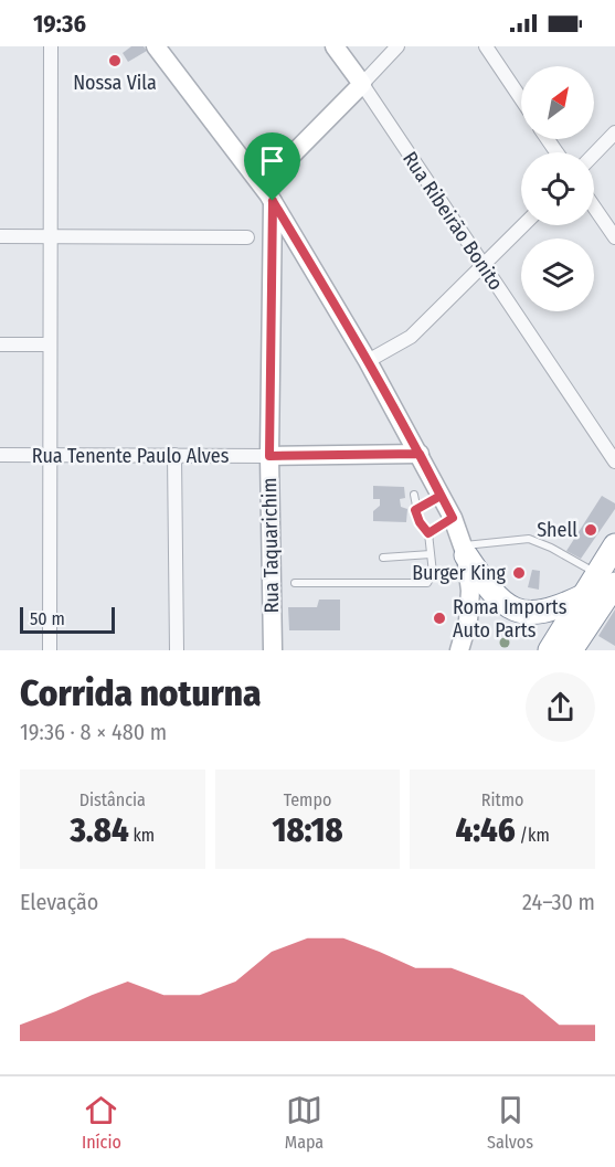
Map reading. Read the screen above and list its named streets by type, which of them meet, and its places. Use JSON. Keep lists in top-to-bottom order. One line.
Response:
{"streets":{"main road":["Rua Ribeirão Bonito","Rua Tenente Paulo Alves","Rua Taquarichim"]},"crossings":[["Rua Tenente Paulo Alves","Rua Taquarichim"]],"places":["Nossa Vila","Shell","Burger King","Roma Imports Auto Parts"],"scale_bar":"50 m","north":"top right","page":{"status":"19:36","scale":"50 m","heading":["Corrida noturna","19:36 · 8 × 480 m"],"stats":[["Distância","3.84 km"],["Tempo","18:18"],["Ritmo","4:46 /km"]],"chart":["Elevação","24–30 m"],"tabs":["Início","Mapa","Salvos"]}}
